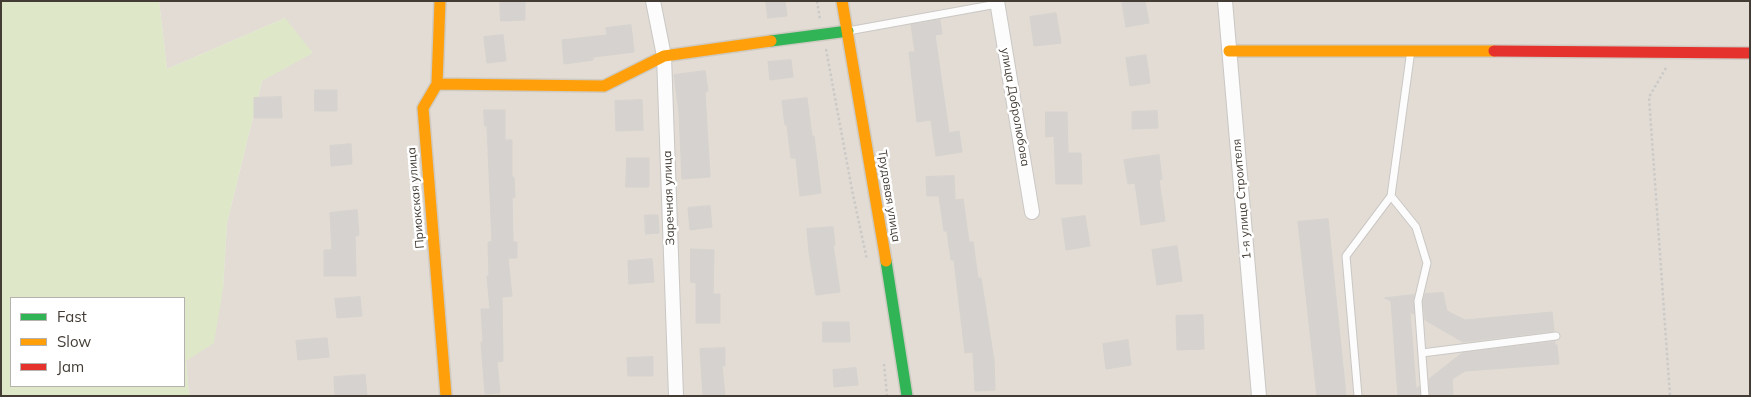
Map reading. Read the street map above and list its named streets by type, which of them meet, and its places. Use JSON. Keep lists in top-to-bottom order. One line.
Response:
{"streets":{"street":["улица Добролюбова","Трудовая улица","Приокская улица","Заречная улица","1-я улица Строителя"]},"legend":["Fast","Slow","Jam"]}
